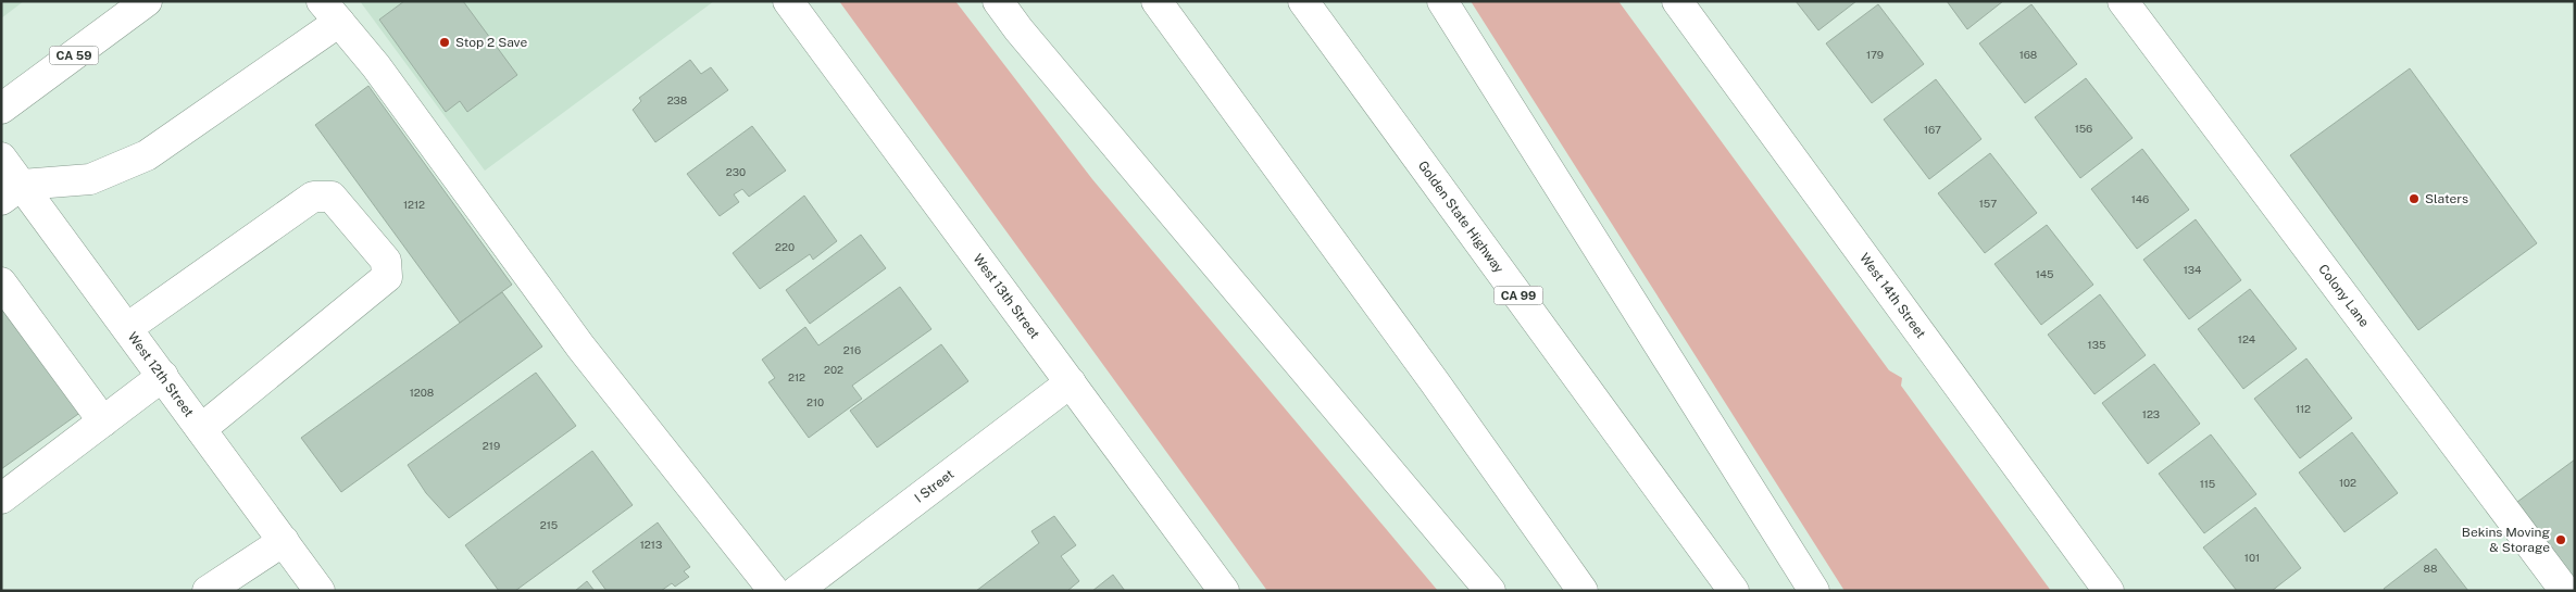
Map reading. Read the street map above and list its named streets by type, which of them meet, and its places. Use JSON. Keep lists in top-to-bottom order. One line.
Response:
{"streets":{"main road":["CA 59","Golden State Highway","West 13th Street","CA 99","Colony Lane","West 14th Street","West 12th Street","I Street"]},"crossings":[["West 13th Street","I Street"]],"places":["Stop 2 Save","Slaters","Bekins Moving & Storage"],"house_numbers":["179","168","238","156","167","230","146","157","1212","220","134","145","124","135","216","202","212","1208","210","112","123","219","102","115","215","1213","101","88"]}
